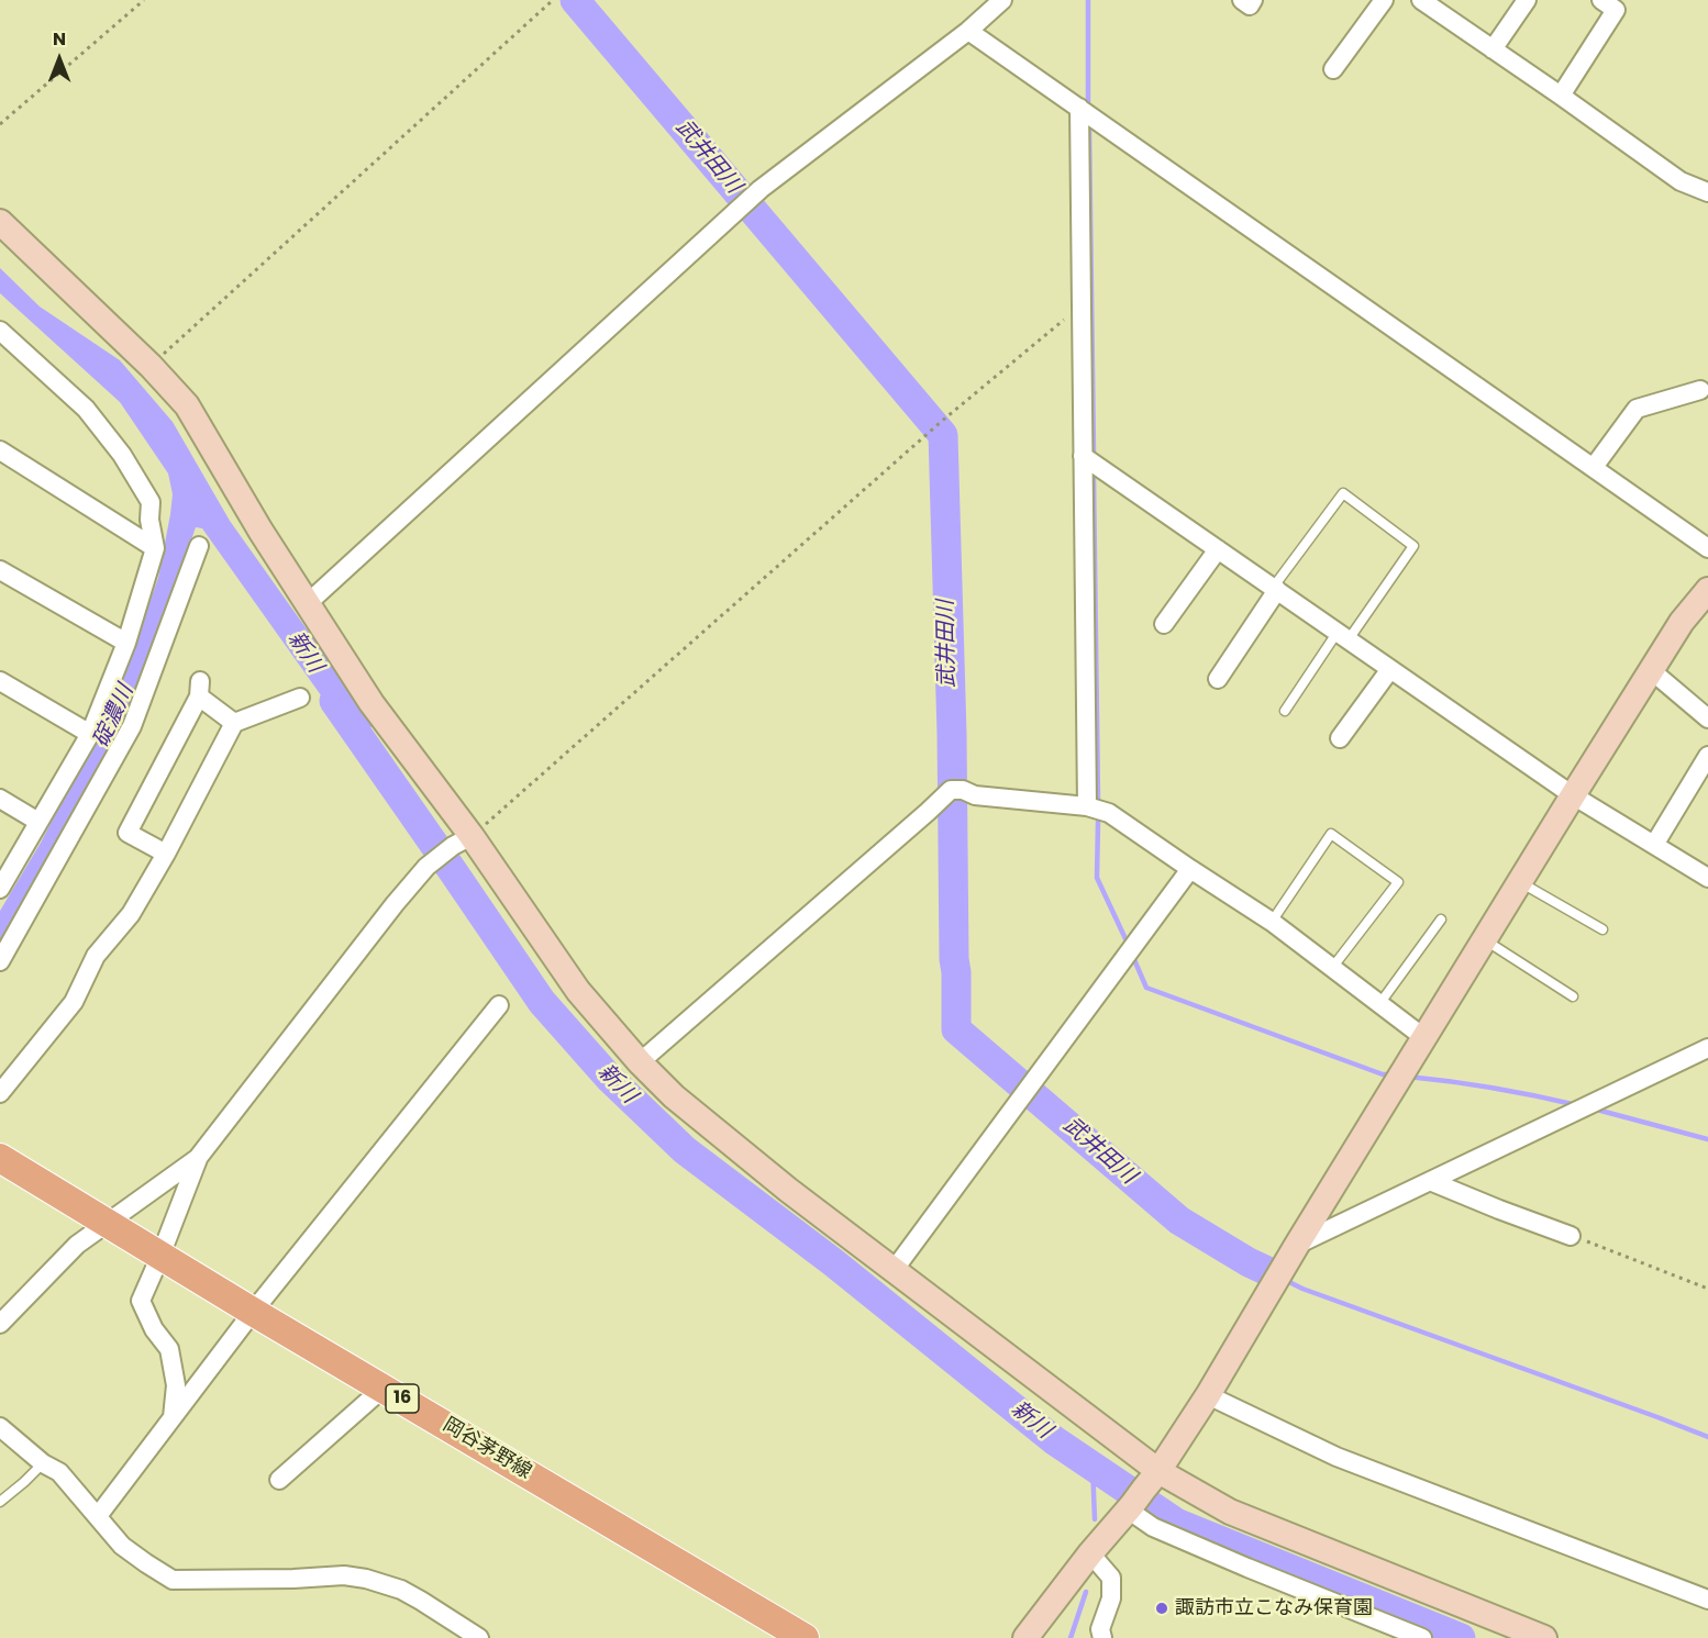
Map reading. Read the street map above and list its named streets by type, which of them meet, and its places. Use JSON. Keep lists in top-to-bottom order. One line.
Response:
{"streets":{"main road":["16","岡谷茅野線"]},"water":["武井田川","新川","碇濃川"],"places":["諏訪市立こなみ保育園"],"north":"top"}
